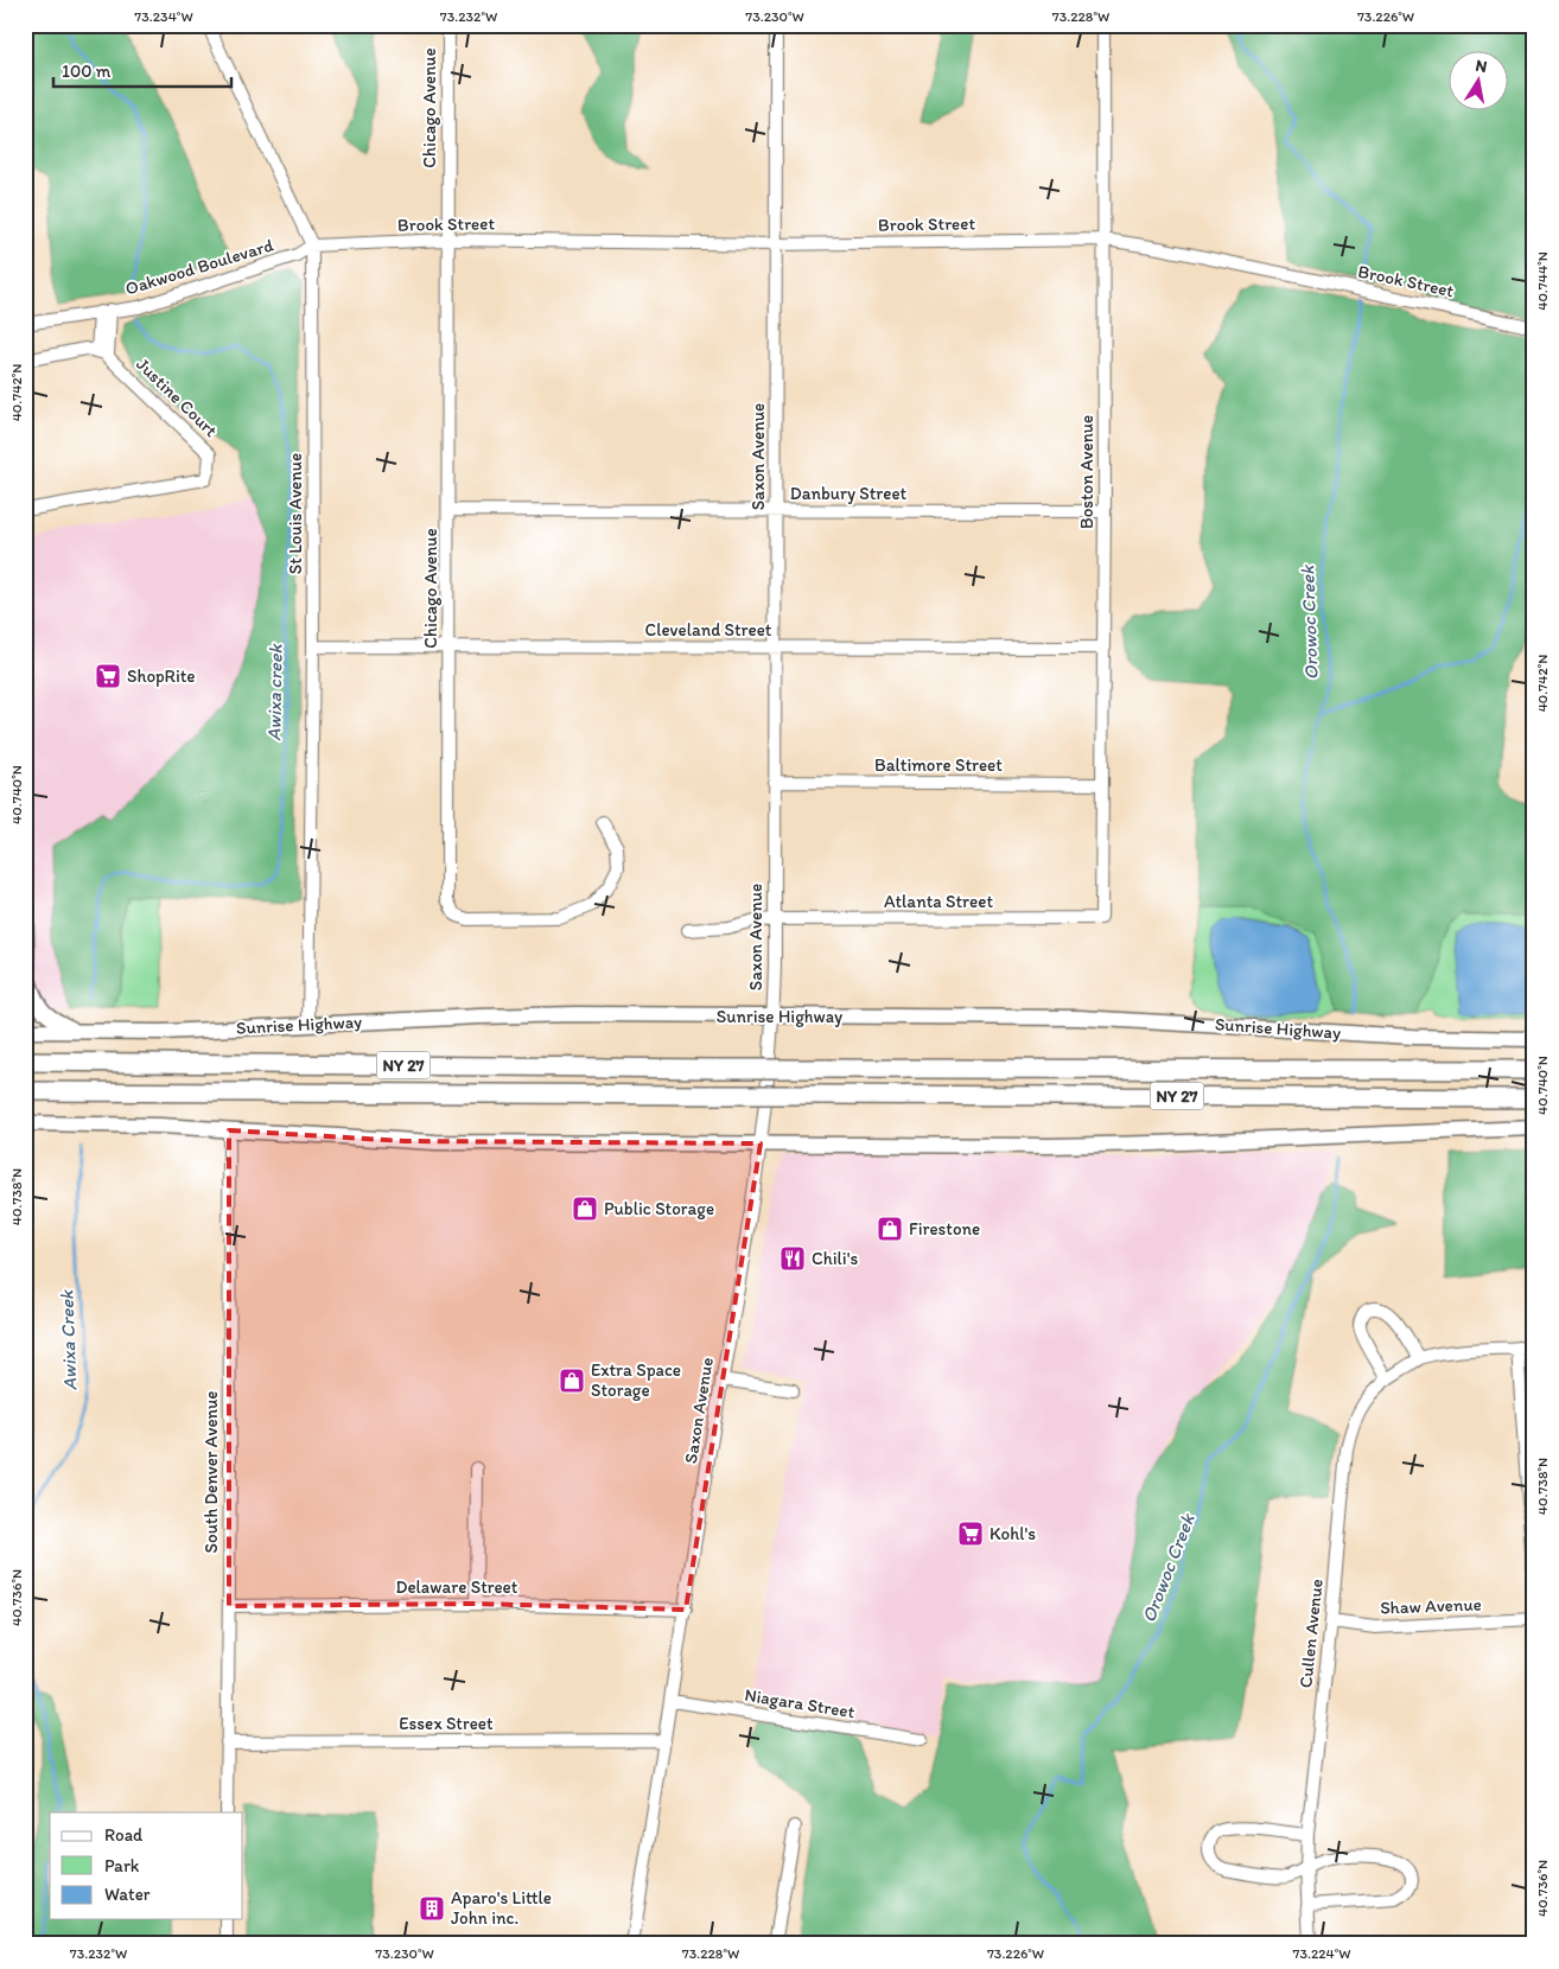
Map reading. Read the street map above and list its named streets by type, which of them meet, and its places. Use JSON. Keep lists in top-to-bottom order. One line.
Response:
{"streets":{"highway":["Sunrise Highway","NY 27"],"street":["Chicago Avenue","Brook Street","Oakwood Boulevard","Justine Court","Saxon Avenue","Boston Avenue","Danbury Street","St Louis Avenue","Cleveland Street","Baltimore Street","Atlanta Street","South Denver Avenue","Delaware Street","Shaw Avenue","Cullen Avenue","Niagara Street","Essex Street"]},"crossings":[["Chicago Avenue","Brook Street"],["Chicago Avenue","Danbury Street"],["Chicago Avenue","Cleveland Street"],["Brook Street","Oakwood Boulevard"],["Brook Street","Saxon Avenue"],["Brook Street","Boston Avenue"],["Brook Street","St Louis Avenue"],["Oakwood Boulevard","St Louis Avenue"],["Saxon Avenue","Danbury Street"],["Saxon Avenue","Cleveland Street"],["Saxon Avenue","Baltimore Street"],["Saxon Avenue","Atlanta Street"],["Saxon Avenue","Sunrise Highway"],["Saxon Avenue","Delaware Street"],["Saxon Avenue","Niagara Street"],["Saxon Avenue","Essex Street"],["Boston Avenue","Danbury Street"],["Boston Avenue","Cleveland Street"],["Boston Avenue","Baltimore Street"],["Boston Avenue","Atlanta Street"],["St Louis Avenue","Cleveland Street"],["St Louis Avenue","Sunrise Highway"],["South Denver Avenue","Delaware Street"],["South Denver Avenue","Essex Street"],["Shaw Avenue","Cullen Avenue"]],"water":["Orowoc Creek","Awixa creek","Awixa Creek"],"places":{"supermarket":["ShopRite","Kohl's"],"shop":["Public Storage","Firestone","Extra Space Storage"],"restaurant":["Chili's"],"building":["Aparo's Little John inc."]},"legend":["Road","Park","Water"],"scale_bar":"100 m","north":"top","coordinates":["73.234°W","73.232°W","73.230°W","73.228°W","73.226°W","40.744°N","40.742°N","40.740°N","40.738°N","40.736°N","73.224°W"]}
